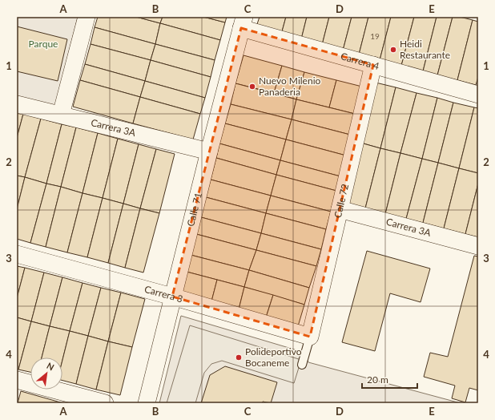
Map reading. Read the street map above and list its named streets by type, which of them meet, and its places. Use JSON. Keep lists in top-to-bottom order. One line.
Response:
{"streets":{"street":["Carrera 4","Carrera 3A","Calle 72","Calle 71","Carrera 3"]},"crossings":[["Carrera 4","Calle 72"],["Carrera 4","Calle 71"],["Carrera 3A","Calle 72"],["Carrera 3A","Calle 71"],["Calle 72","Carrera 3"],["Calle 71","Carrera 3"]],"parks":["Parque"],"places":["Heidi Restaurante","Nuevo Milenio Panaderia","Polideportivo Bocaneme"],"house_numbers":["19"],"scale_bar":"20 m","north":"top right","grid":{"columns":["A","B","C","D","E"],"rows":["1","2","3","4"]}}
